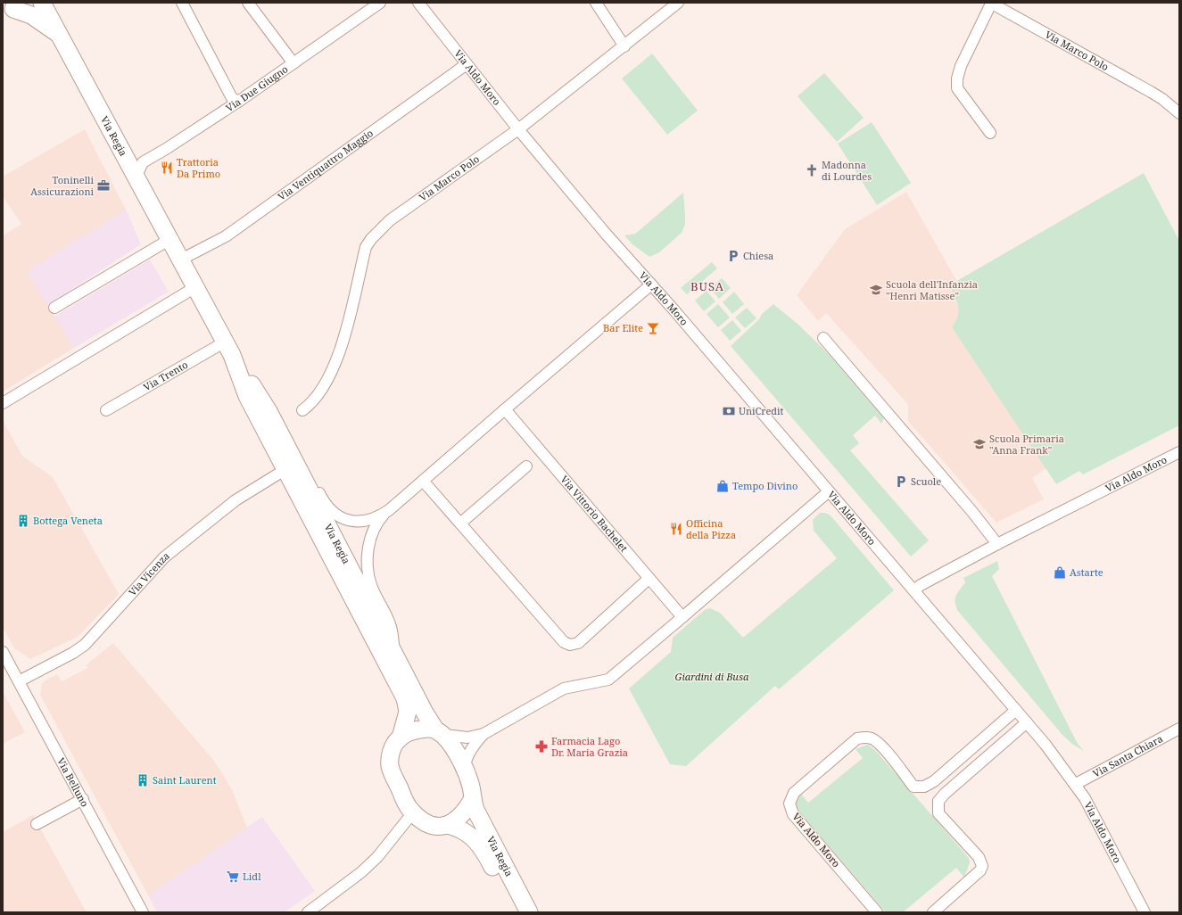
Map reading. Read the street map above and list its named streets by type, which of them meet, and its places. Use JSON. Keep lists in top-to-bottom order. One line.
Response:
{"streets":{"main road":["Via Regia"],"street":["Via Marco Polo","Via Aldo Moro","Via Due Giugno","Via Ventiquattro Maggio","Via Trento","Via Vittorio Bachelet","Via Vicenza","Via Santa Chiara","Via Belluno"]},"crossings":[["Via Marco Polo","Via Aldo Moro"],["Via Aldo Moro","Via Ventiquattro Maggio"],["Via Aldo Moro","Via Santa Chiara"],["Via Due Giugno","Via Regia"],["Via Regia","Via Ventiquattro Maggio"],["Via Regia","Via Trento"],["Via Regia","Via Vicenza"],["Via Vicenza","Via Belluno"]],"districts":["BUSA"],"parks":["Giardini di Busa"],"places":{"restaurant":["Trattoria Da Primo","Officina della Pizza"],"church":["Madonna di Lourdes"],"office":["Toninelli Assicurazioni"],"parking":["Chiesa","Scuole"],"school or university":["Scuola dell'Infanzia \"Henri Matisse\"","Scuola Primaria \"Anna Frank\""],"bar":["Bar Elite"],"bank":["UniCredit"],"shop":["Tempo Divino","Astarte"],"building":["Bottega Veneta","Saint Laurent"],"pharmacy":["Farmacia Lago Dr. Maria Grazia"],"supermarket":["Lidl"]}}
